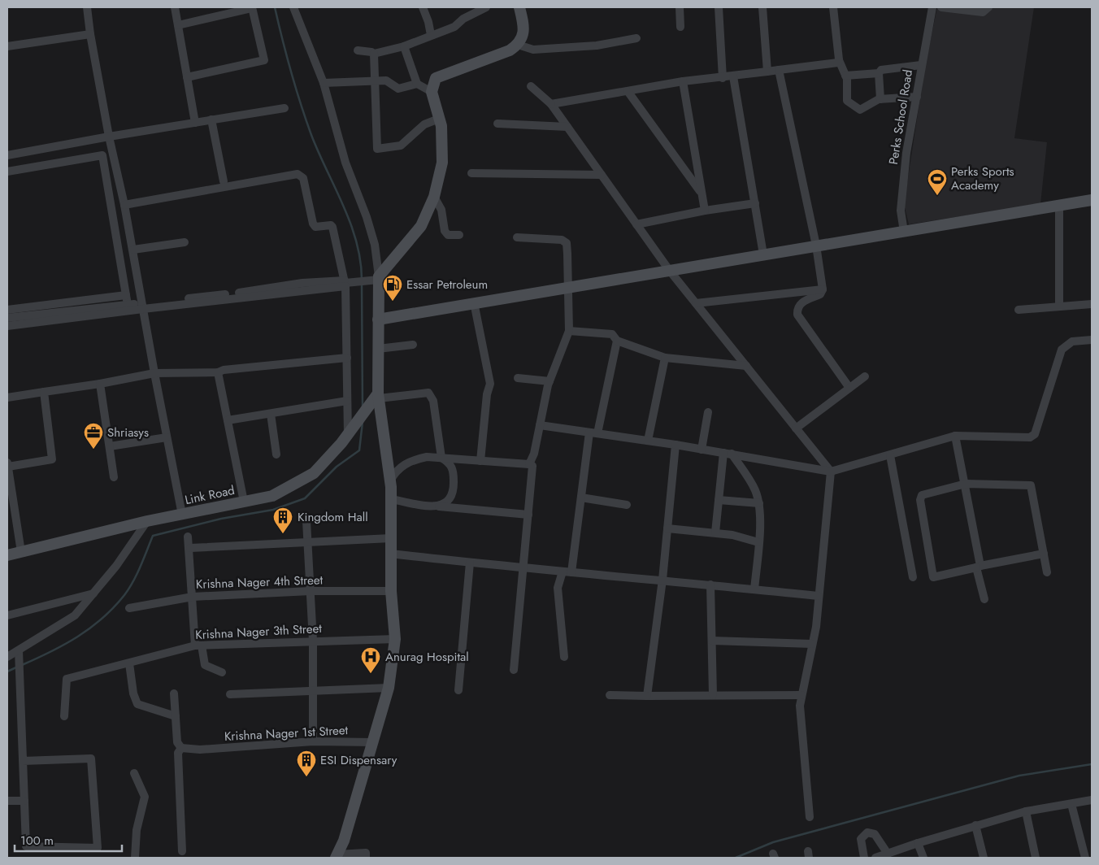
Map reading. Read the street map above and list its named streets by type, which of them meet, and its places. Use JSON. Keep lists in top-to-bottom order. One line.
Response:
{"streets":{"street":["Perks School Road","Link Road","Krishna Nager 4th Street","Krishna Nager 3th Street","Krishna Nager 1st Street"]},"places":{"sports":["Perks Sports Academy"],"fuel station":["Essar Petroleum"],"office":["Shriasys"],"building":["Kingdom Hall","ESI Dispensary"],"hospital":["Anurag Hospital"]},"scale_bar":"100 m"}
